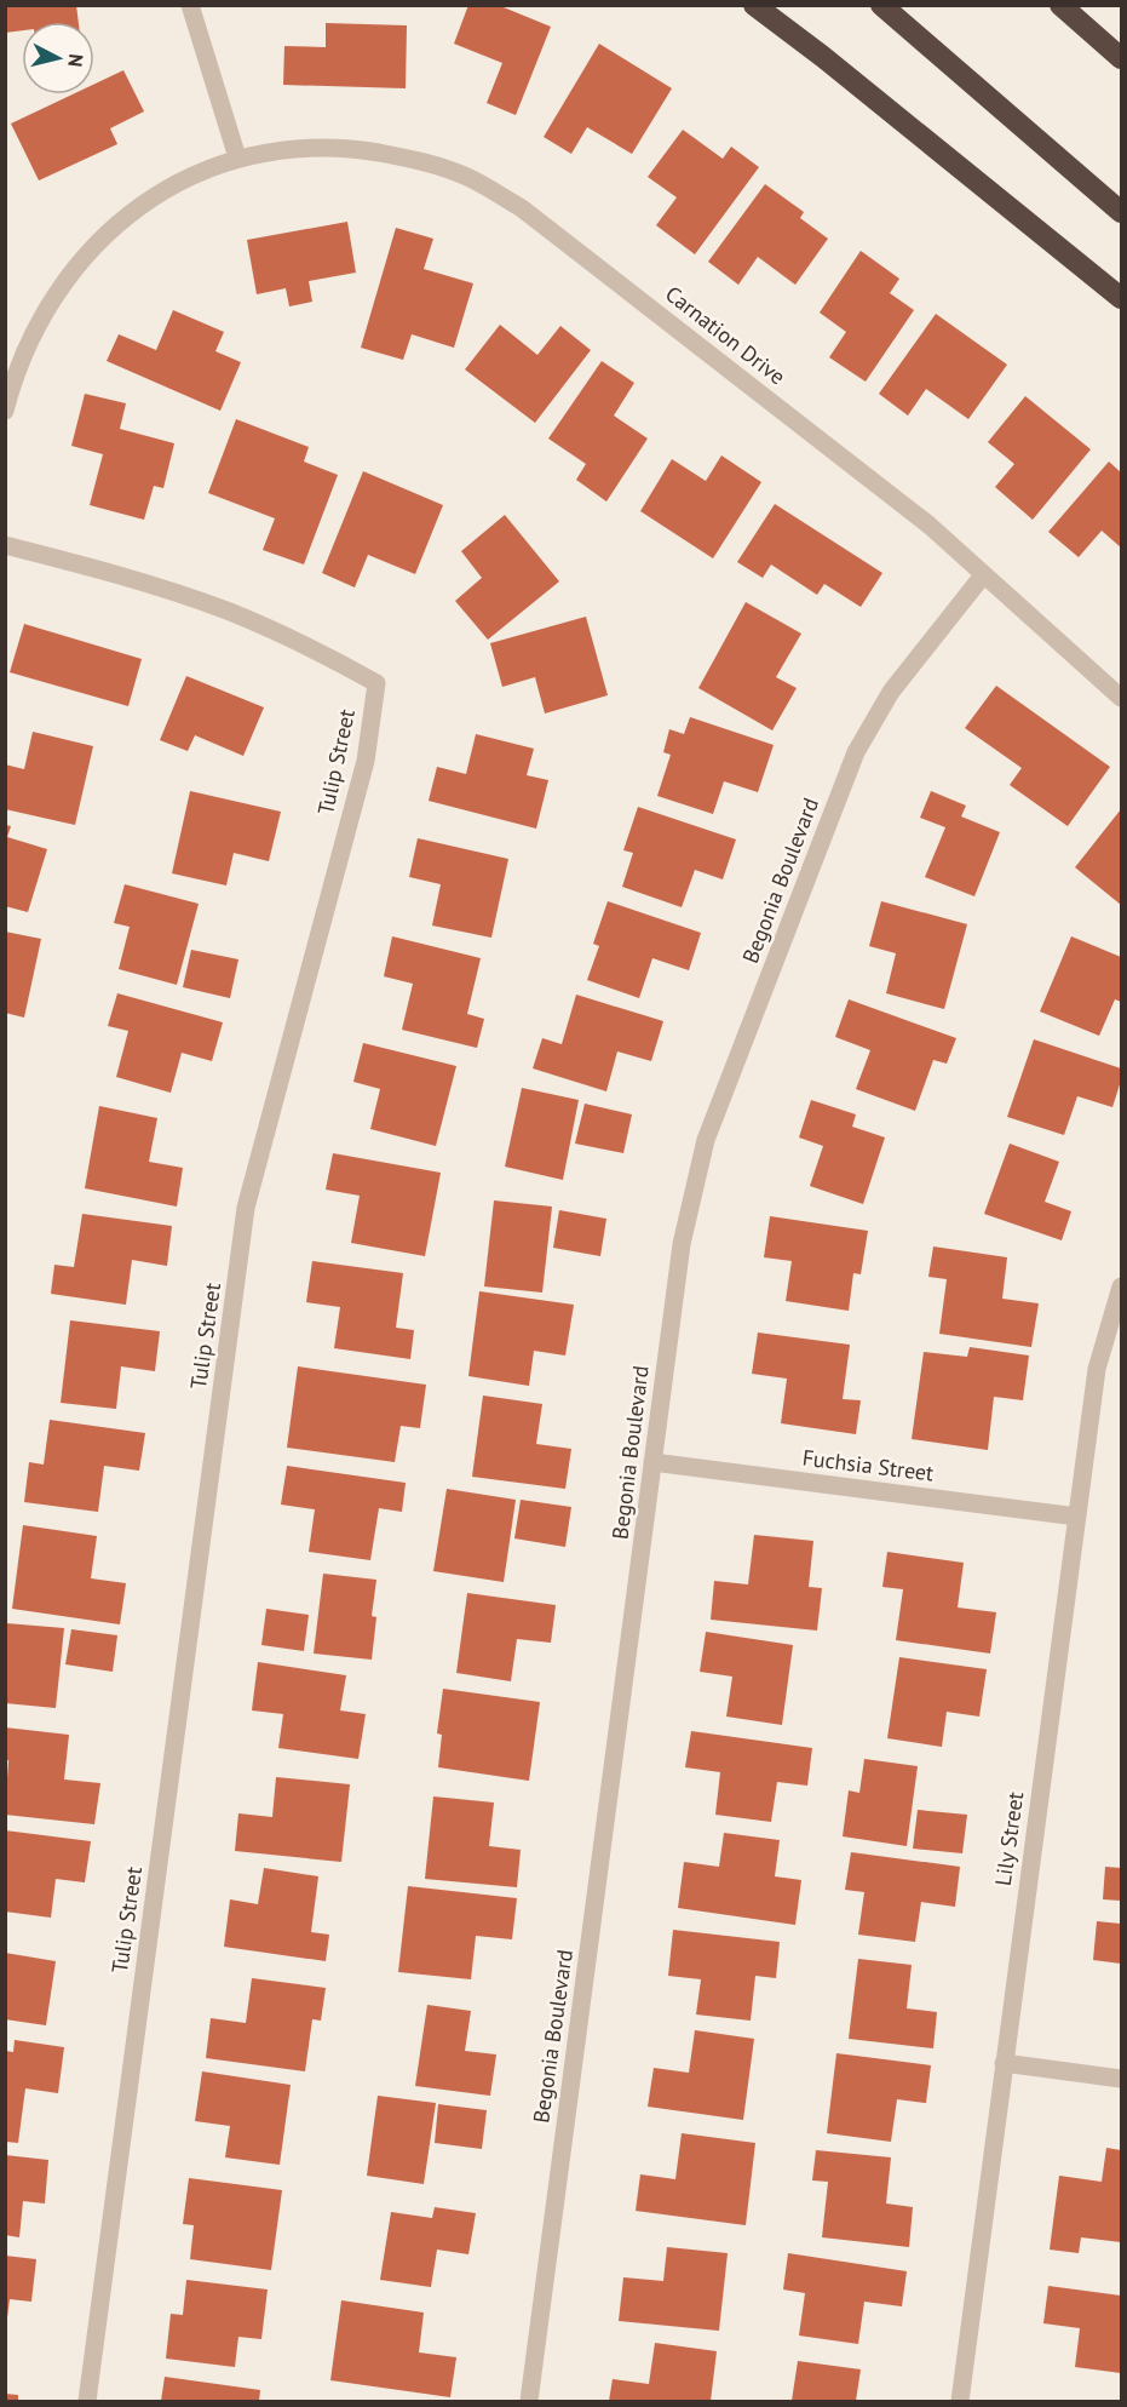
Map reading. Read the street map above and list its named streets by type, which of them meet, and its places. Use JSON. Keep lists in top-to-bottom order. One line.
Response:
{"streets":{"street":["Carnation Drive","Tulip Street","Begonia Boulevard","Fuchsia Street","Lily Street"]},"crossings":[["Carnation Drive","Begonia Boulevard"],["Begonia Boulevard","Fuchsia Street"],["Fuchsia Street","Lily Street"]],"north":"right"}
